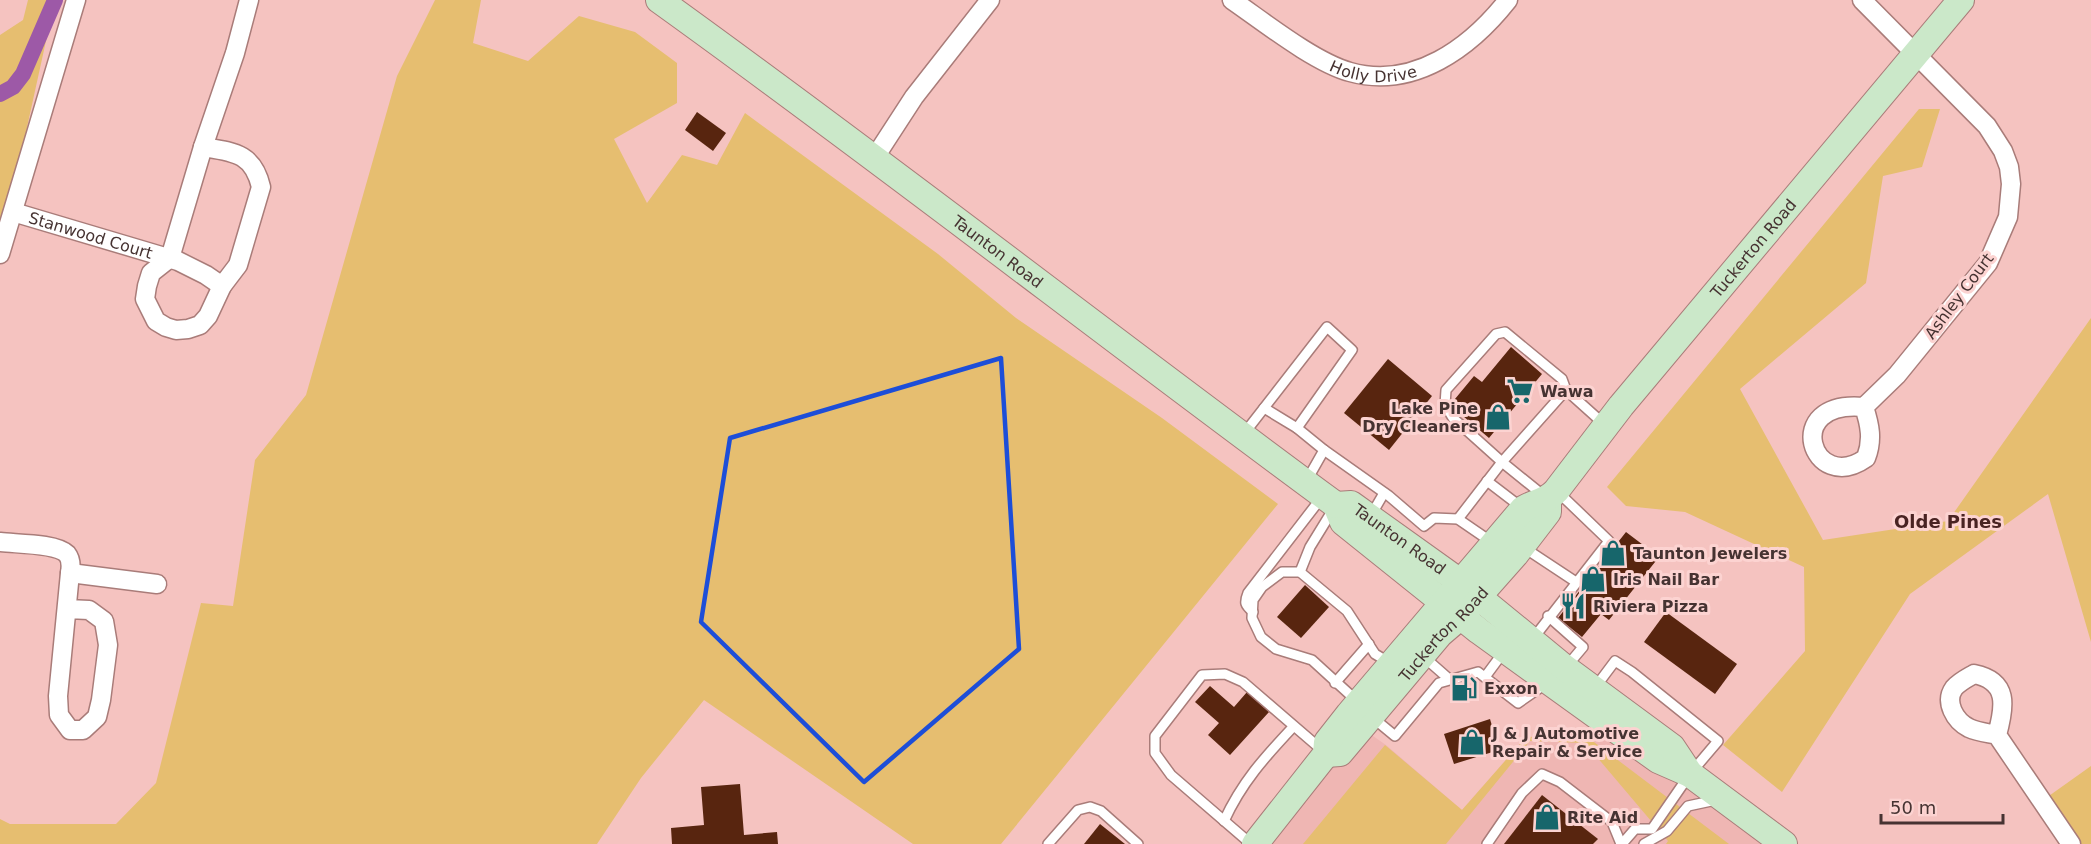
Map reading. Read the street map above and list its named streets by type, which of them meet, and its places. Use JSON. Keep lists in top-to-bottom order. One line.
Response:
{"streets":{"main road":["Tuckerton Road","Taunton Road"],"street":["Holly Drive","Stanwood Court","Ashley Court"]},"crossings":[["Tuckerton Road","Taunton Road"],["Tuckerton Road","Ashley Court"]],"districts":["Olde Pines"],"places":{"supermarket":["Wawa"],"shop":["Lake Pine Dry Cleaners","Taunton Jewelers","Iris Nail Bar","J & J Automotive Repair & Service","Rite Aid"],"restaurant":["Riviera Pizza"],"fuel station":["Exxon"]},"scale_bar":"50 m"}
